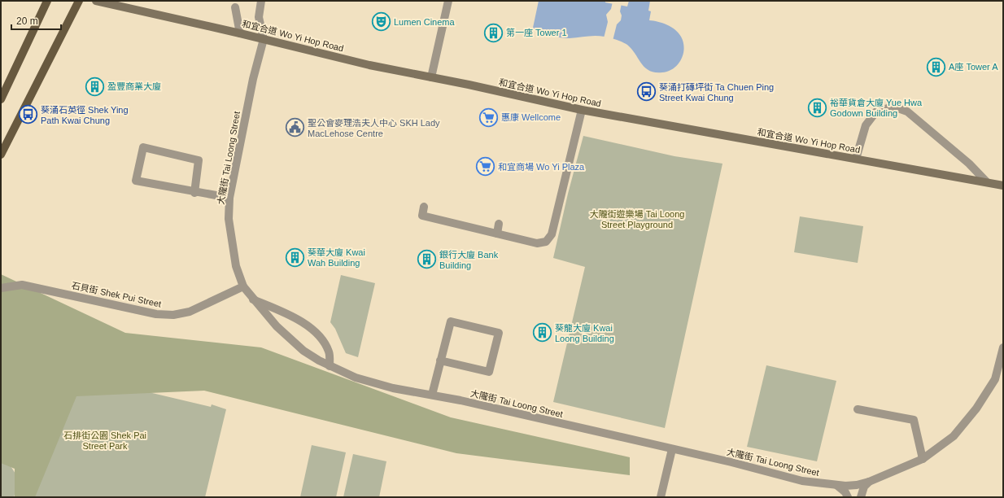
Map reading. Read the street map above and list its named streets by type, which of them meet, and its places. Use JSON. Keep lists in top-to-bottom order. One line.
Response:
{"streets":{"main road":["和宜合道 Wo Yi Hop Road"],"street":["大隴街 Tai Loong Street","石貝街 Shek Pui Street"]},"crossings":[["和宜合道 Wo Yi Hop Road","大隴街 Tai Loong Street"],["大隴街 Tai Loong Street","石貝街 Shek Pui Street"]],"parks":["大隴街遊樂場 Tai Loong Street Playground","石排街公園 Shek Pai Street Park"],"places":{"theatre":["Lumen Cinema"],"building":["第一座 Tower 1","A座 Tower A","盈豐商業大廈","裕華貨倉大廈 Yue Hwa Godown Building","葵華大廈 Kwai Wah Building","銀行大廈 Bank Building","葵龍大廈 Kwai Loong Building"],"bus stop":["葵涌打磚坪街 Ta Chuen Ping Street Kwai Chung","葵涌石英徑 Shek Ying Path Kwai Chung"],"supermarket":["惠康 Wellcome","和宜商場 Wo Yi Plaza"],"public building":["聖公會麥理浩夫人中心 SKH Lady MacLehose Centre"]},"scale_bar":"20 m"}
